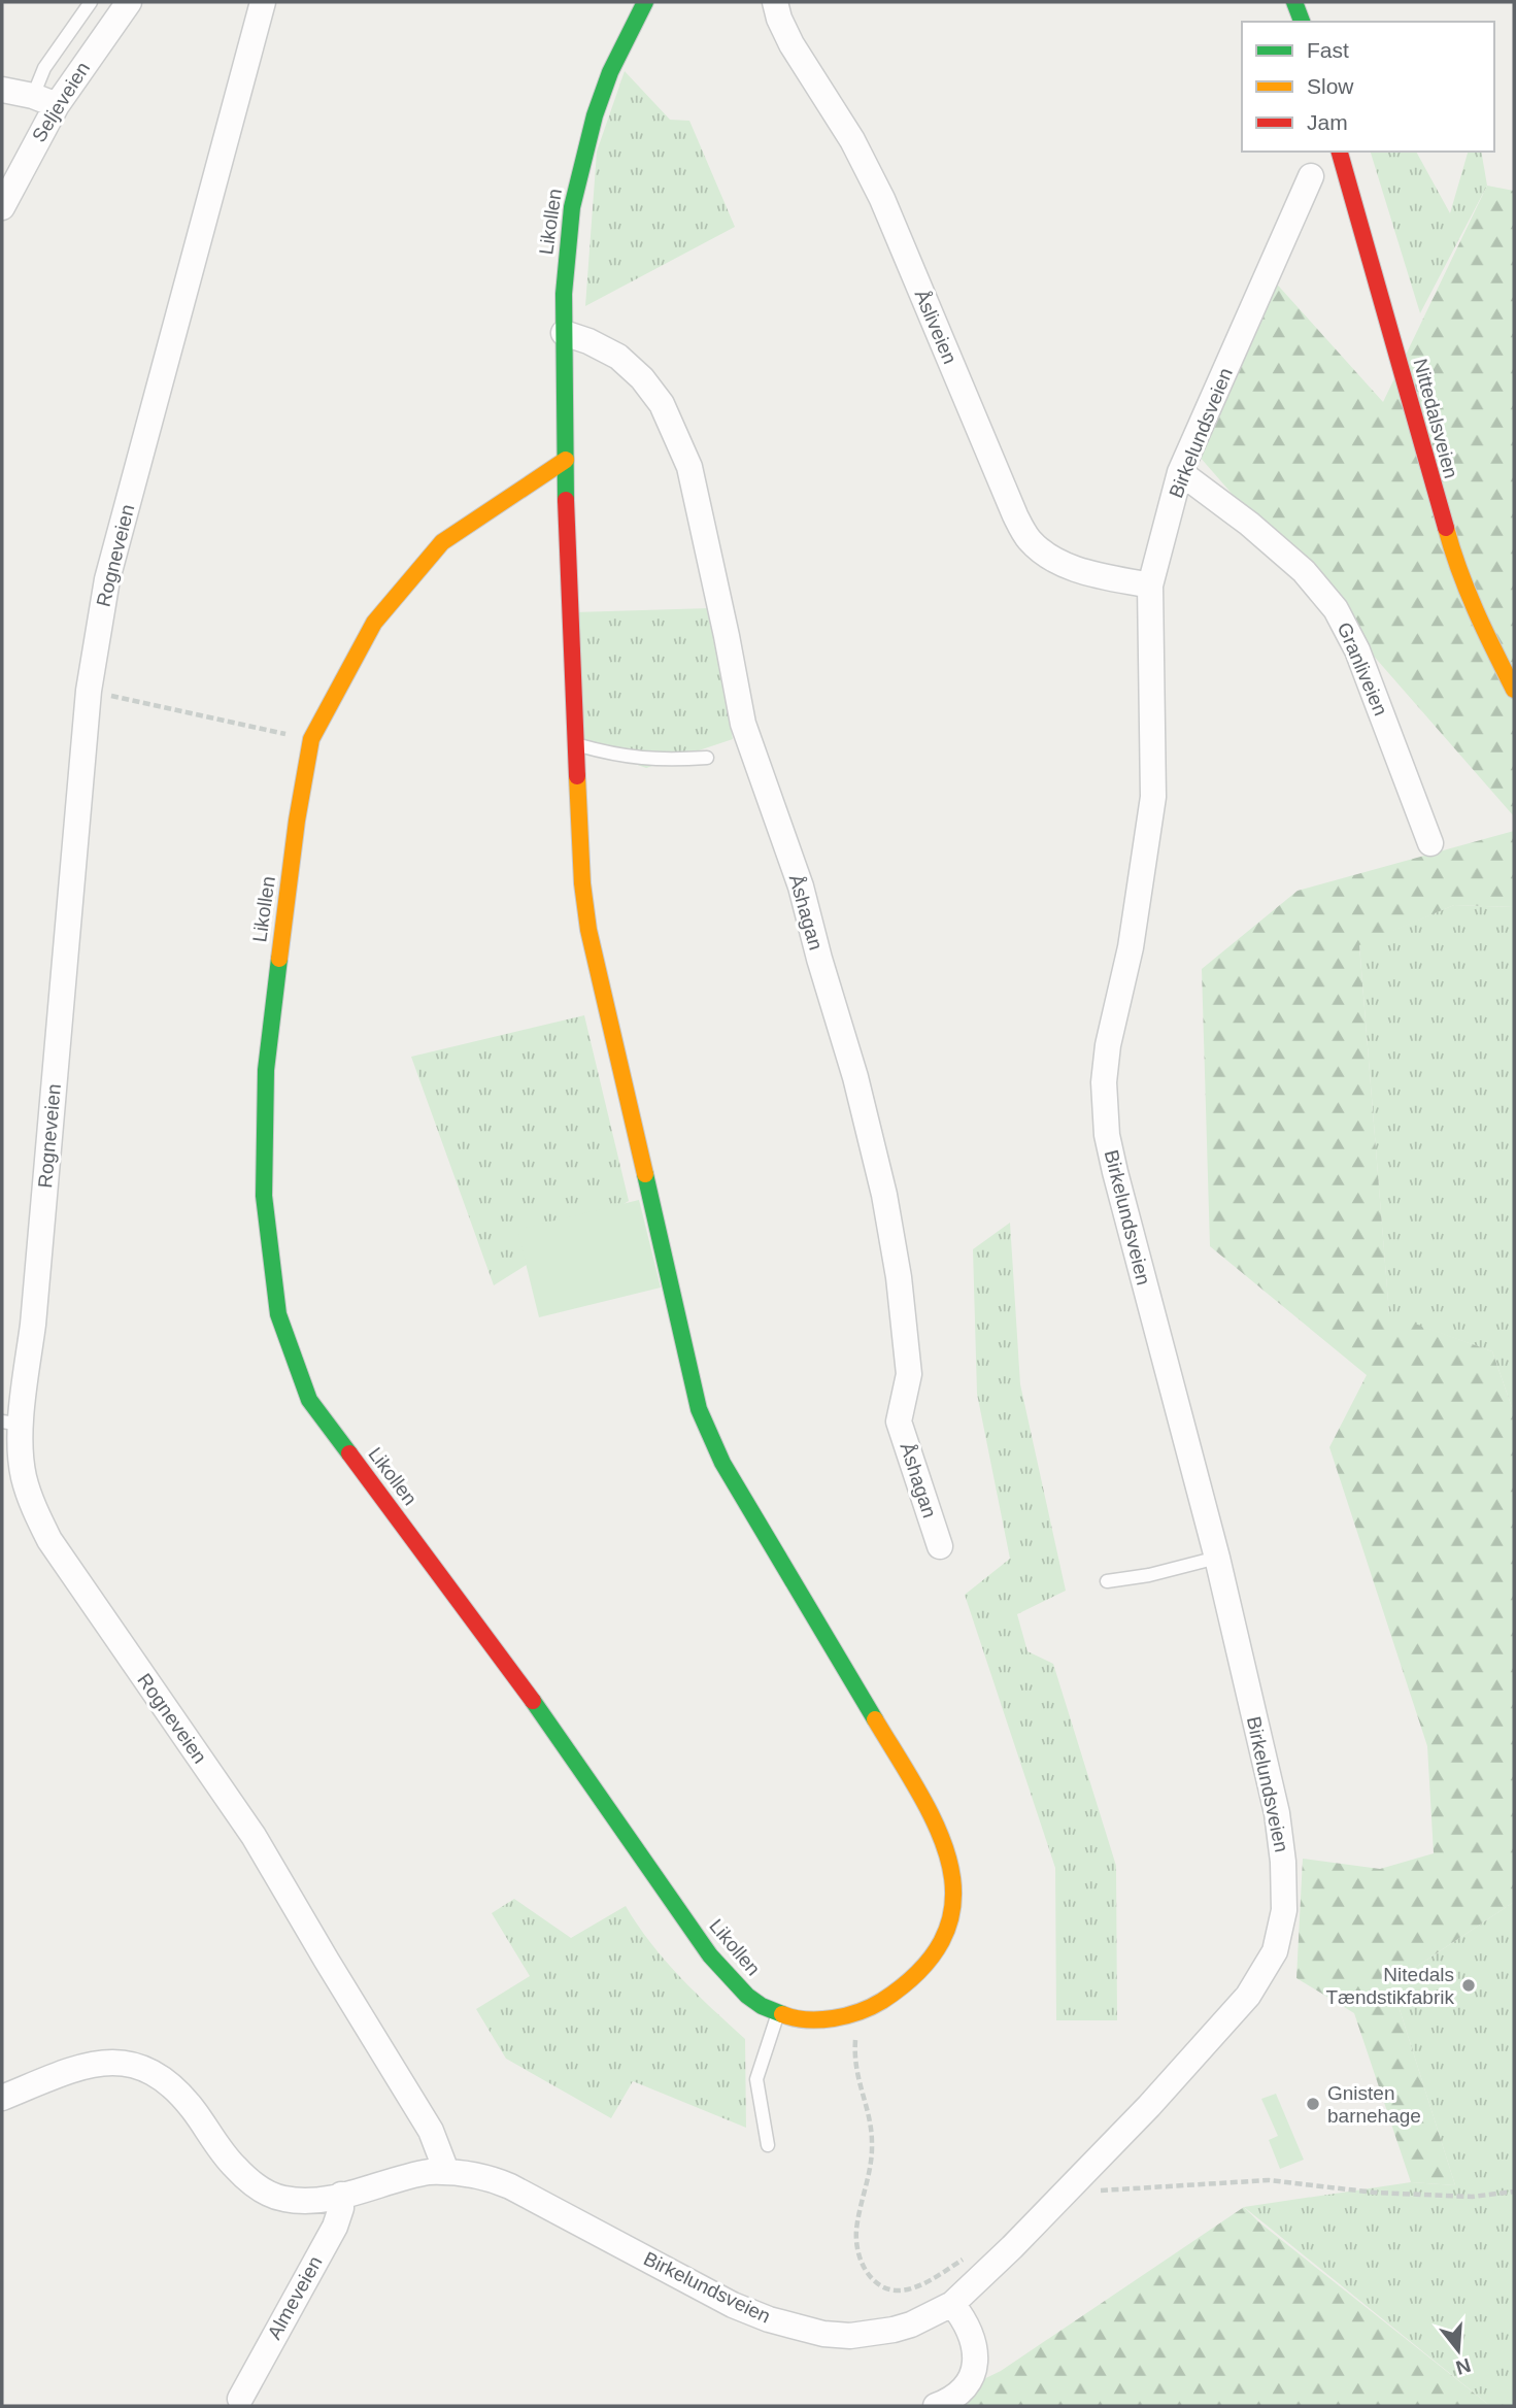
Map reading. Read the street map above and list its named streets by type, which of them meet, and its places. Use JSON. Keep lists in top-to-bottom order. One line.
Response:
{"streets":{"street":["Seljeveien","Likollen","Åsliveien","Nittedalsveien","Birkelundsveien","Rogneveien","Granliveien","Åshagan","Almeveien"]},"crossings":[["Likollen","Åshagan"],["Åsliveien","Birkelundsveien"],["Birkelundsveien","Rogneveien"],["Birkelundsveien","Granliveien"],["Birkelundsveien","Almeveien"]],"places":["Nitedals Tændstikfabrik","Gnisten barnehage"],"legend":["Fast","Slow","Jam"],"north":"bottom"}
